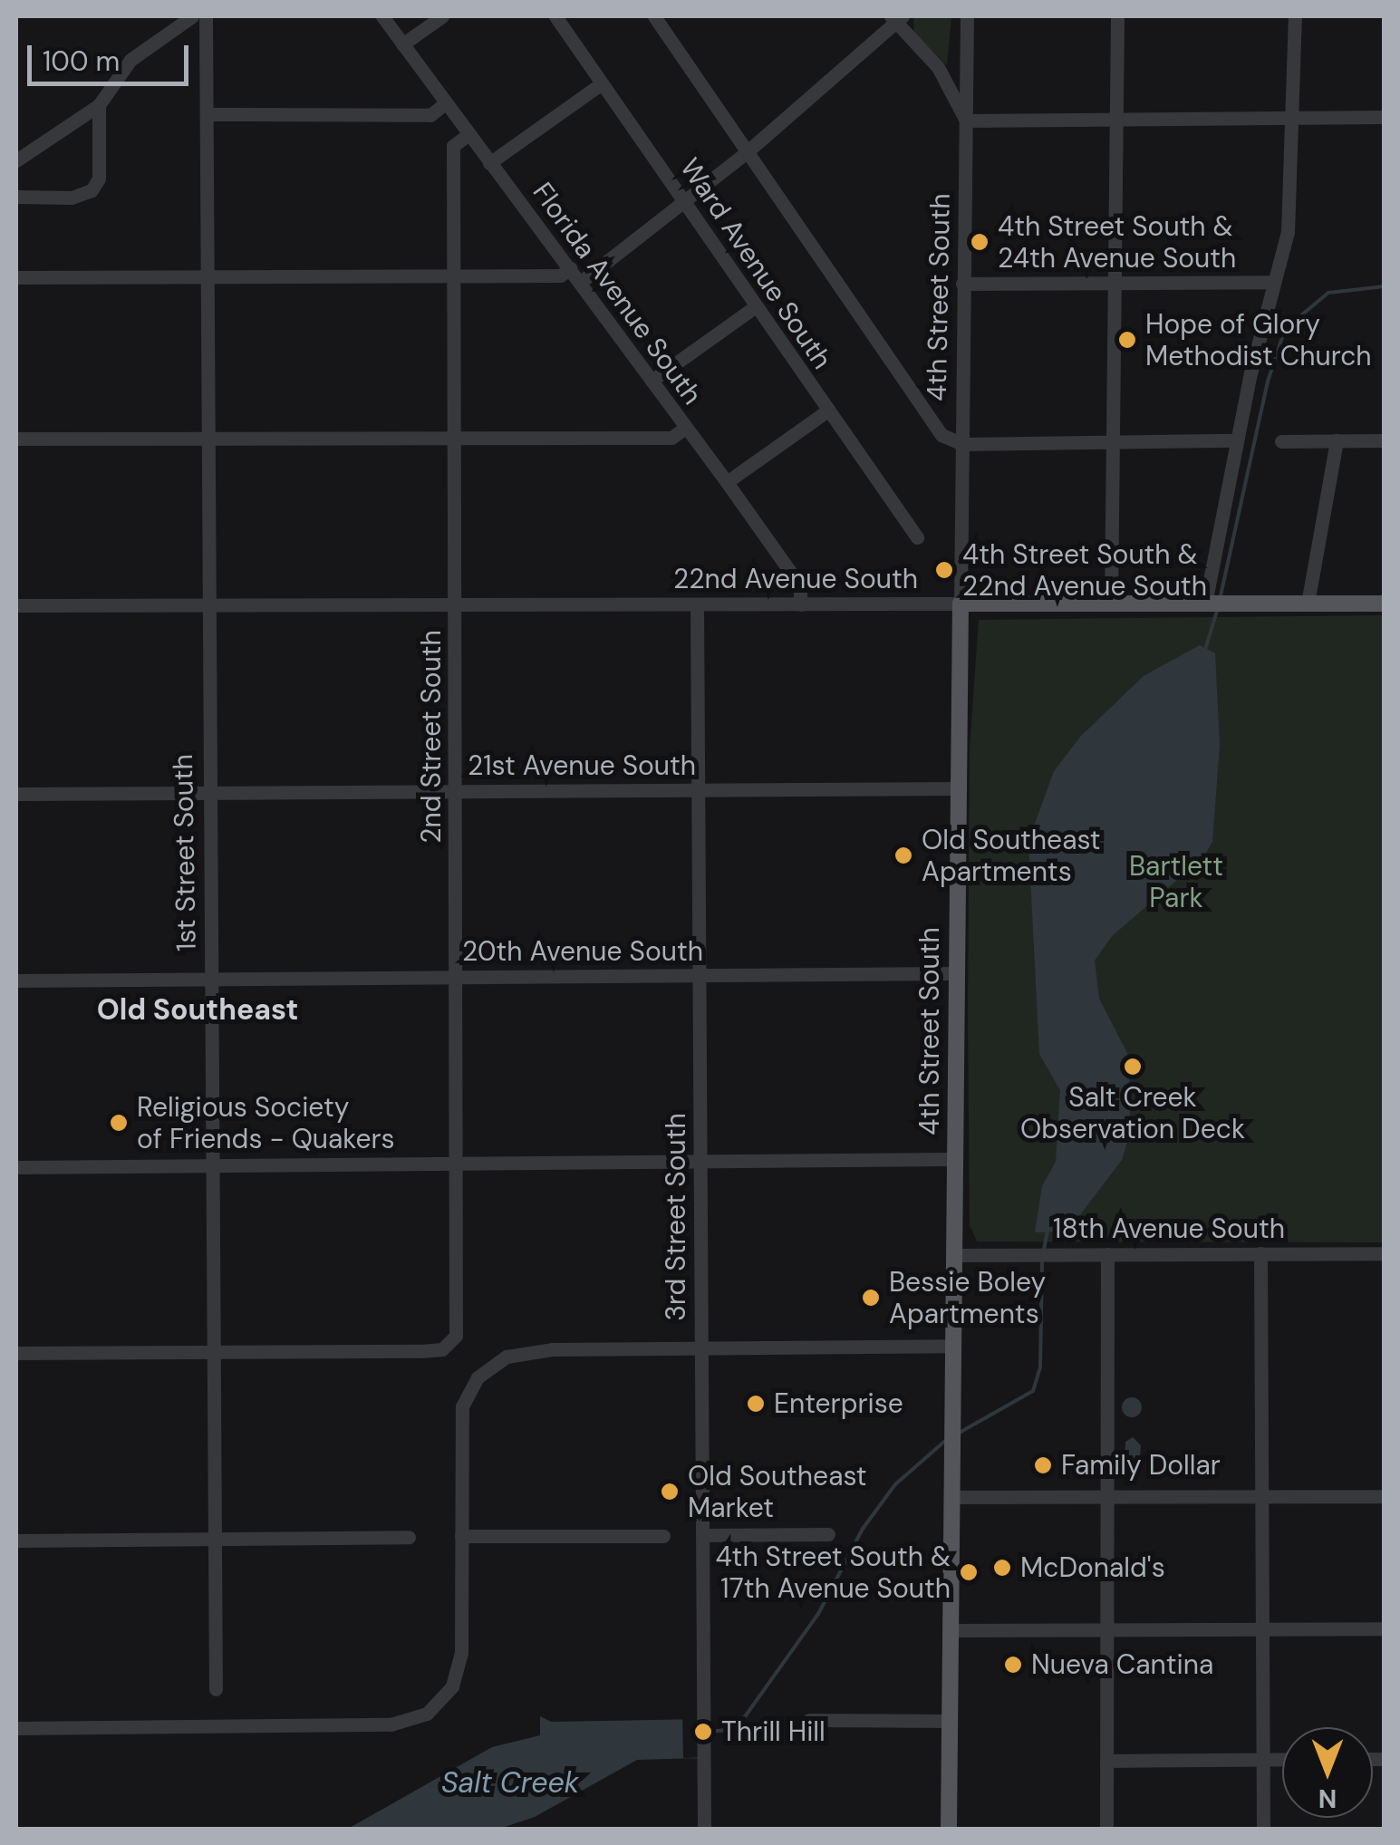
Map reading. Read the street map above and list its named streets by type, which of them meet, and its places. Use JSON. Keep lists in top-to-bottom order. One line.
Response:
{"streets":{"main road":["4th Street South","22nd Avenue South"],"street":["Ward Avenue South","Florida Avenue South","2nd Street South","21st Avenue South","1st Street South","20th Avenue South","3rd Street South","18th Avenue South"]},"crossings":[["Florida Avenue South","22nd Avenue South"],["Florida Avenue South","2nd Street South"],["4th Street South","22nd Avenue South"],["4th Street South","21st Avenue South"],["4th Street South","20th Avenue South"],["4th Street South","18th Avenue South"],["22nd Avenue South","2nd Street South"],["22nd Avenue South","1st Street South"],["22nd Avenue South","3rd Street South"],["2nd Street South","21st Avenue South"],["2nd Street South","1st Street South"],["2nd Street South","20th Avenue South"],["21st Avenue South","1st Street South"],["21st Avenue South","3rd Street South"],["1st Street South","20th Avenue South"],["20th Avenue South","3rd Street South"]],"districts":["Old Southeast"],"water":["Salt Creek"],"parks":["Bartlett Park"],"places":["4th Street South & 24th Avenue South","Hope of Glory Methodist Church","4th Street South & 22nd Avenue South","Old Southeast Apartments","Salt Creek Observation Deck","Religious Society of Friends - Quakers","Bessie Boley Apartments","Enterprise","Family Dollar","Old Southeast Market","McDonald's","4th Street South & 17th Avenue South","Nueva Cantina","Thrill Hill"],"scale_bar":"100 m","north":"bottom"}
